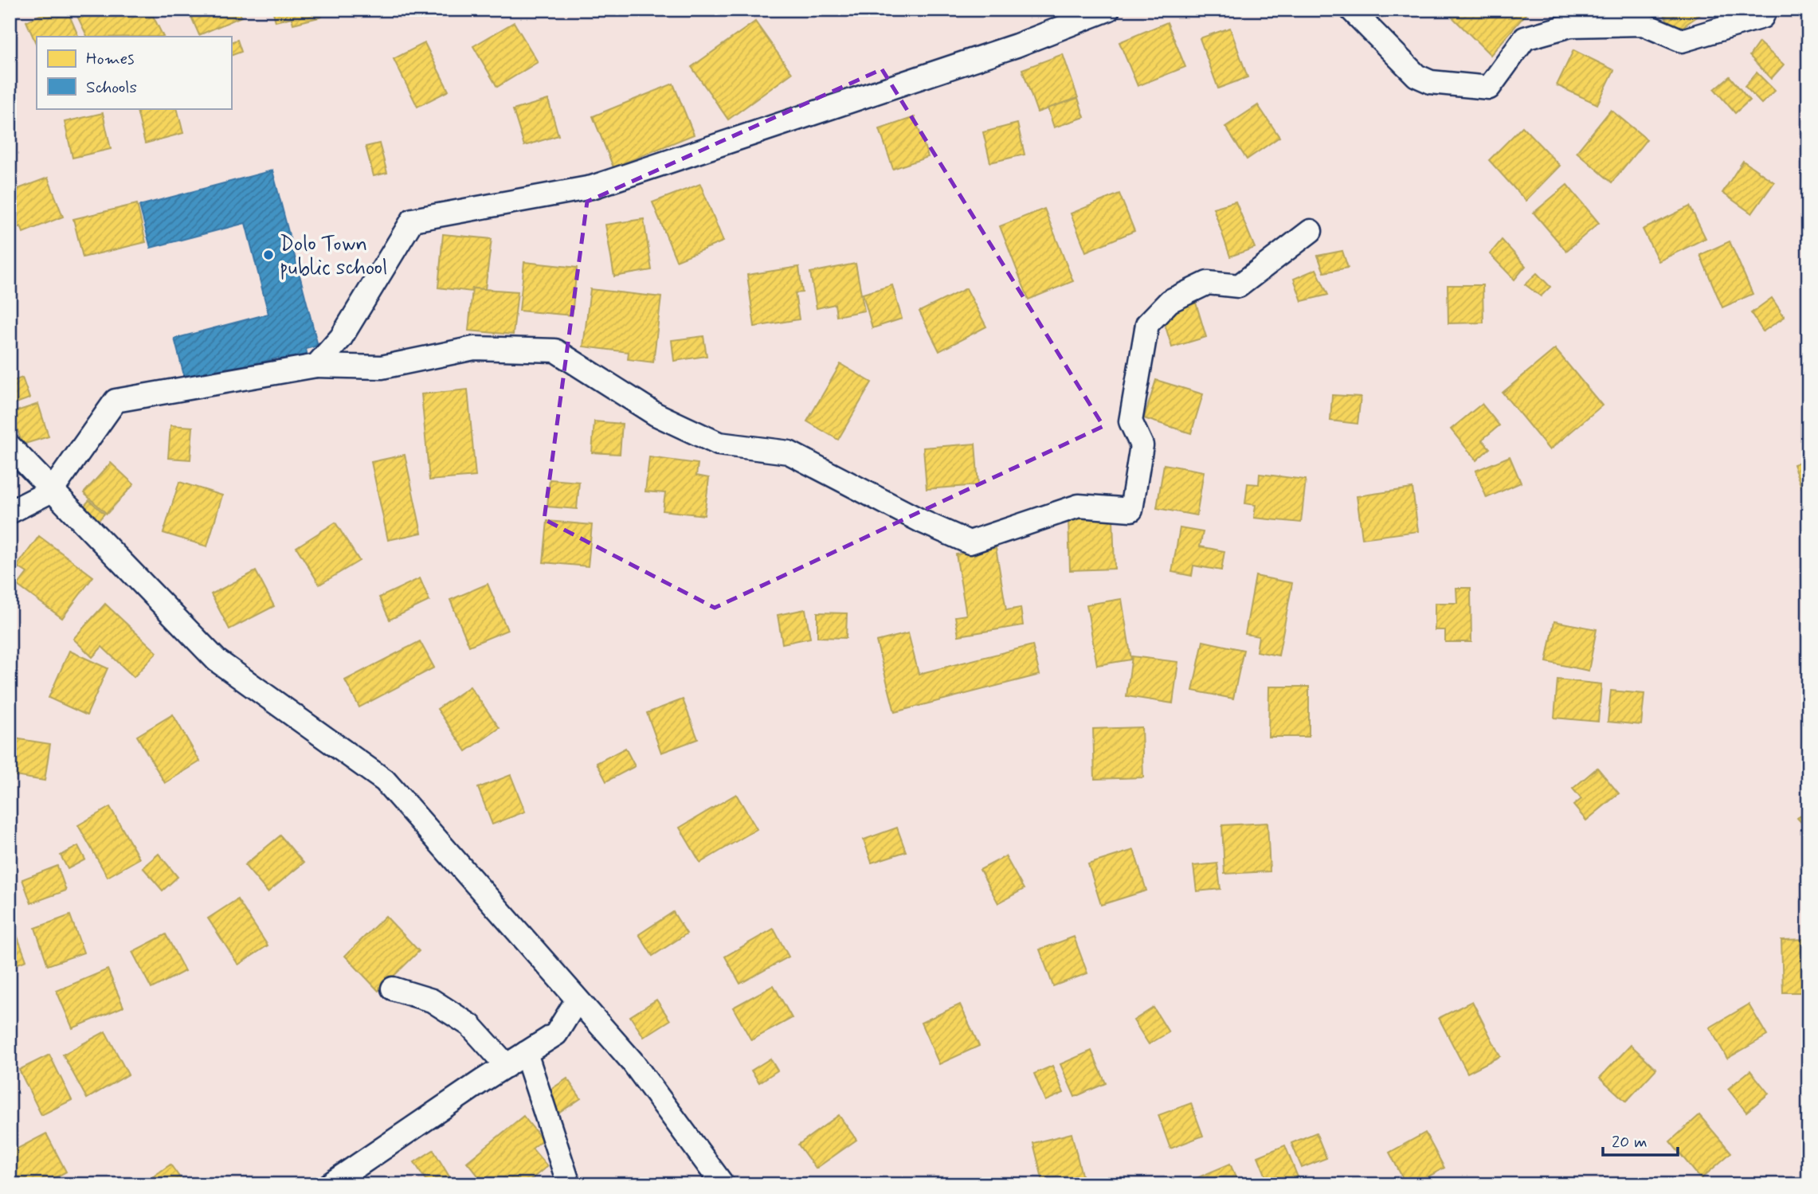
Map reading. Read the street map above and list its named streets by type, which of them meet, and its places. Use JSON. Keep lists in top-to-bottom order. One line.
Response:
{"places":["Dolo Town public school"],"legend":["Homes","Schools"],"scale_bar":"20 m"}
